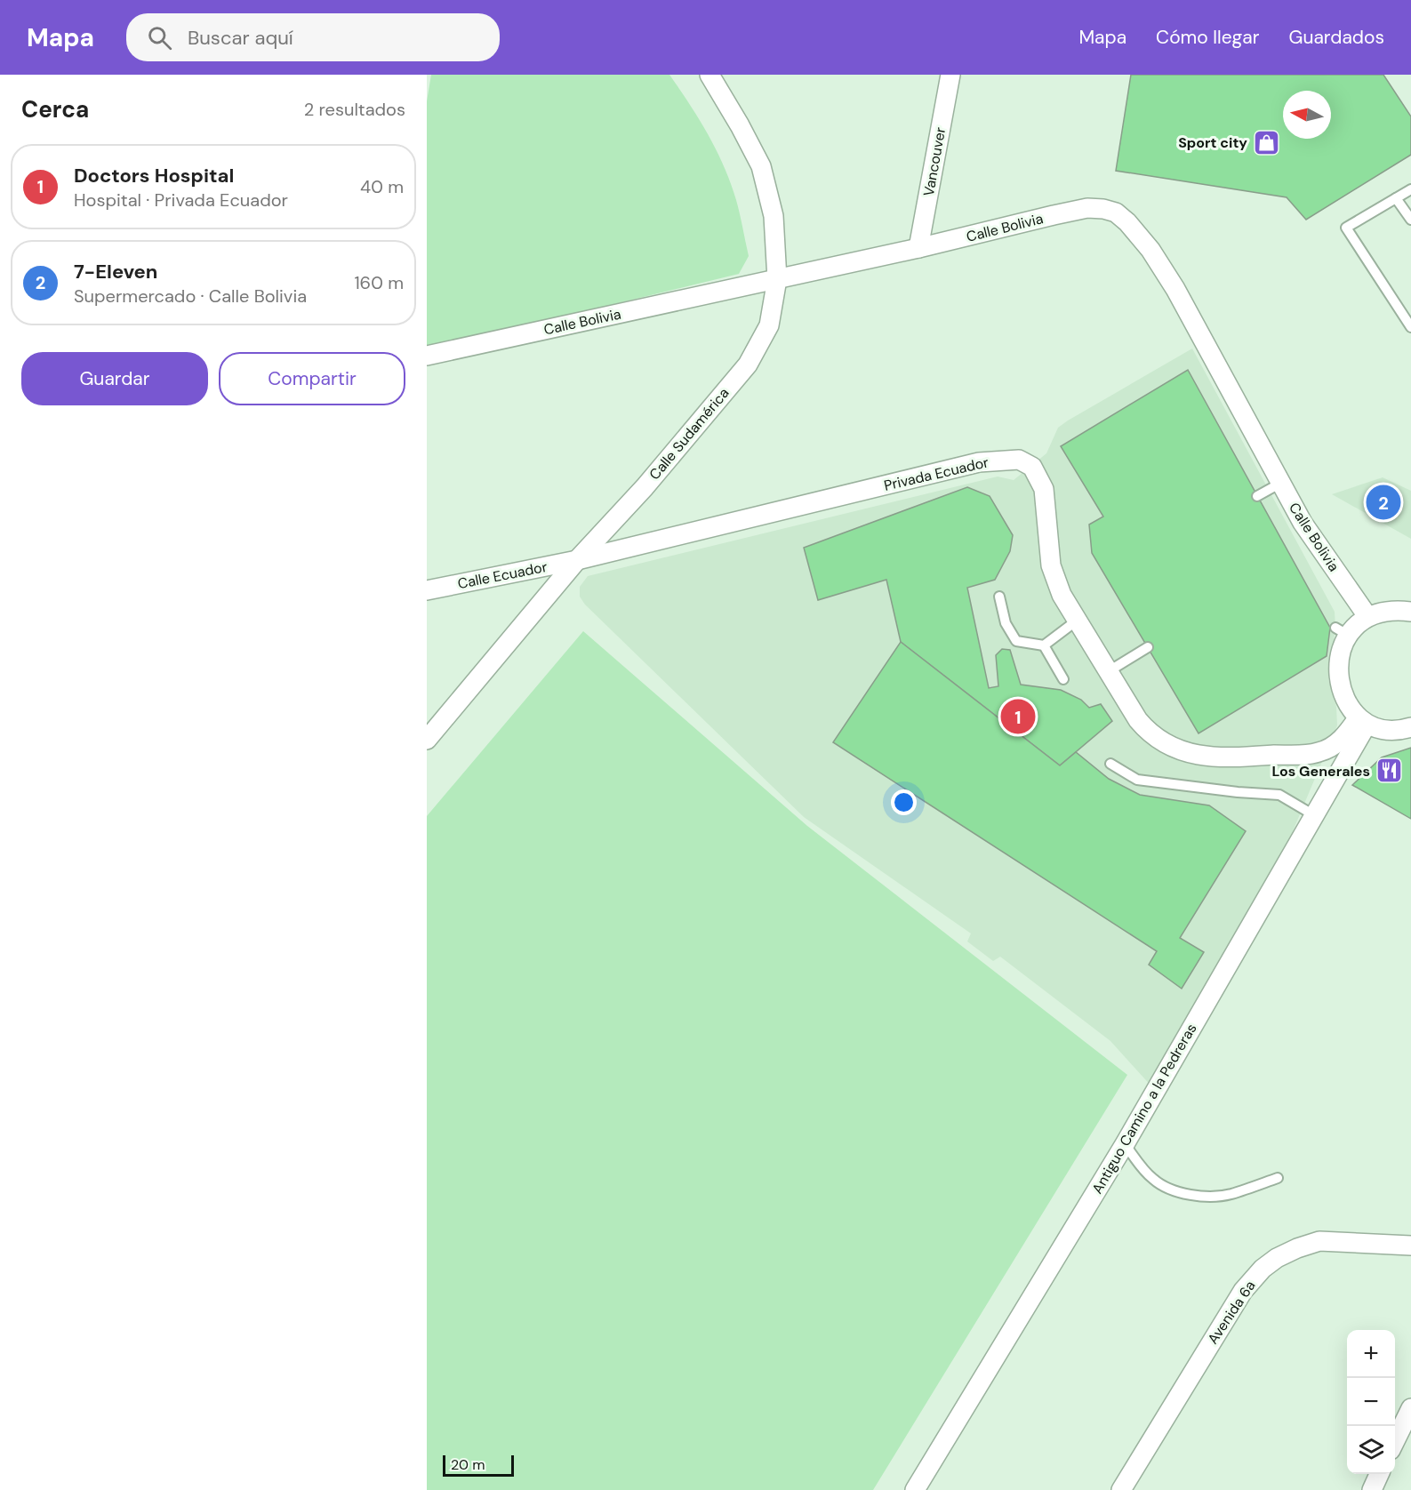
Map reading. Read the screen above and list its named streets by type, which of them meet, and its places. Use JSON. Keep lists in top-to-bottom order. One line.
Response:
{"streets":{"street":["Vancouver","Calle Bolivia","Calle Sudamérica","Privada Ecuador","Calle Ecuador","Antiguo Camino a la Pedreras","Avenida 6a"]},"crossings":[["Vancouver","Calle Bolivia"],["Calle Bolivia","Calle Sudamérica"],["Calle Sudamérica","Privada Ecuador"],["Calle Sudamérica","Calle Ecuador"],["Privada Ecuador","Calle Ecuador"],["Privada Ecuador","Antiguo Camino a la Pedreras"]],"places":{"shop":["Sport city"],"restaurant":["Los Generales"]},"scale_bar":"20 m","north":"left","page":{"header":"Mapa","search":"Buscar aquí","nav":["Mapa","Cómo llegar","Guardados"],"heading":["Cerca","2 resultados"],"list":[{"mark":"1","name":"Doctors Hospital","note":"Hospital · Privada Ecuador","value":"40 m"},{"mark":"2","name":"7-Eleven","note":"Supermercado · Calle Bolivia","value":"160 m"}],"buttons":["Guardar","Compartir"],"pins":["2","1"],"map_buttons":["+","−"],"scale":"20 m"}}
